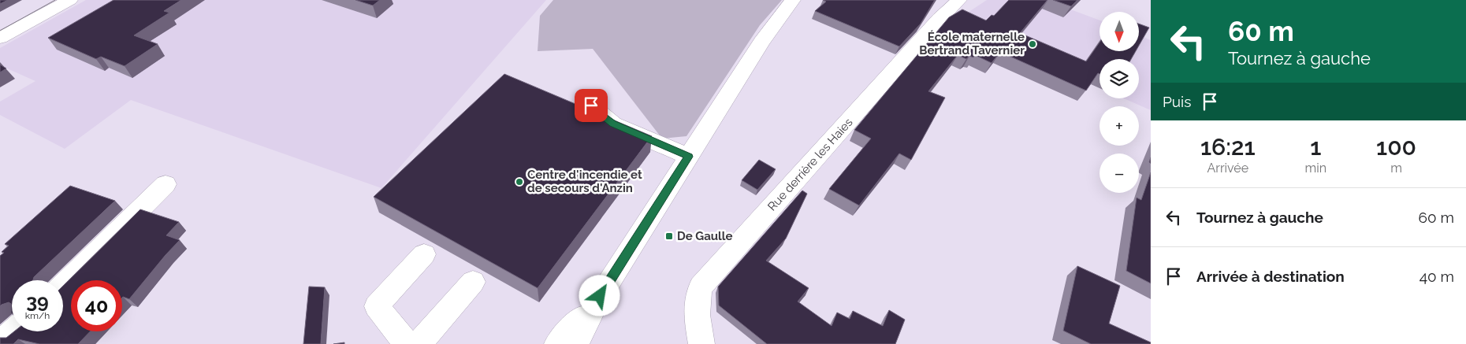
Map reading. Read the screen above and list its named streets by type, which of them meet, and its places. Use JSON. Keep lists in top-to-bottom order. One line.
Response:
{"streets":{"street":["Rue derrière les Haies"]},"places":{"other":["École maternelle Bertrand Tavernier","Centre d'incendie et de secours d'Anzin"],"transit":["De Gaulle"]},"north":"bottom","page":{"turn":["60 m","Tournez à gauche"],"map_buttons":["+","−"],"then":"Puis","eta":["16:21","Arrivée","1","min","100","m"],"list":[{"name":"Tournez à gauche","value":"60 m"},{"name":"Arrivée à destination","value":"40 m"}],"speed":"39 km/h","limit":"40"}}
